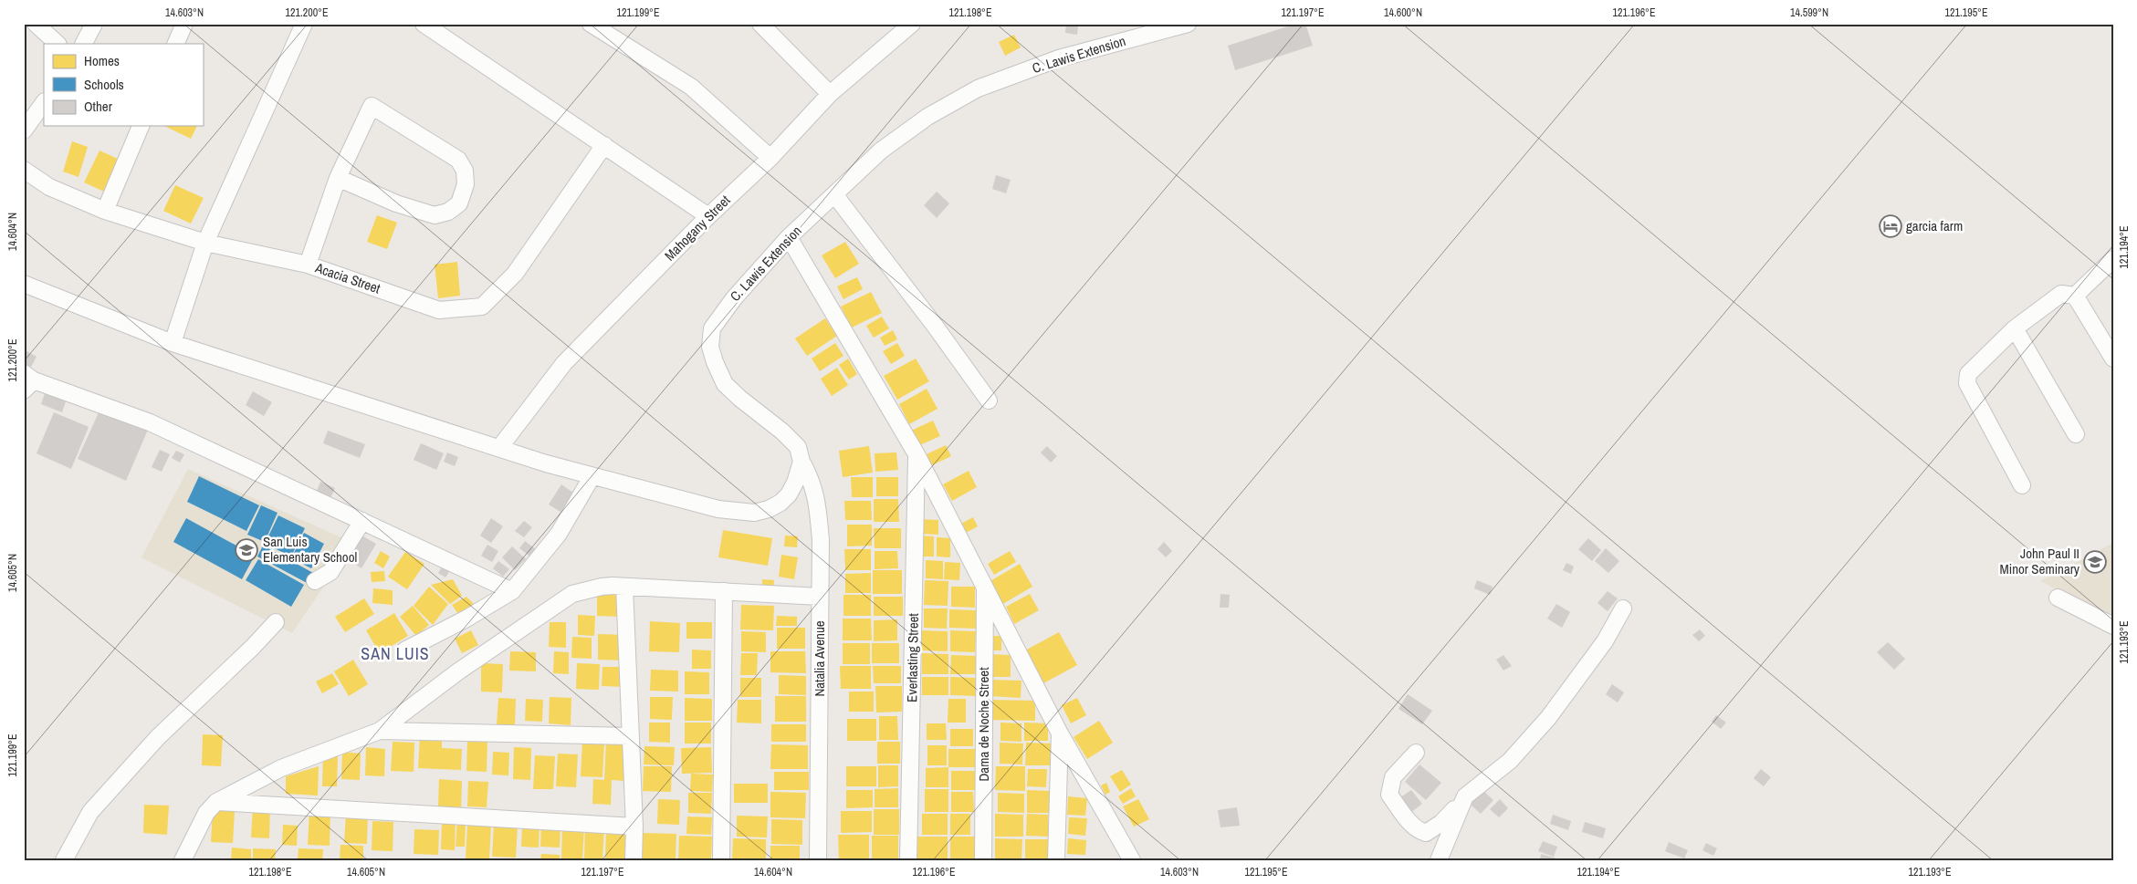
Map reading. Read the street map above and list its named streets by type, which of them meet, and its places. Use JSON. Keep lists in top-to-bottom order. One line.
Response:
{"streets":{"street":["C. Lawis Extension","Mahogany Street","Acacia Street","Everlasting Street","Natalia Avenue","Dama de Noche Street"]},"crossings":[["C. Lawis Extension","Natalia Avenue"]],"districts":["SAN LUIS"],"places":{"hotel":["garcia farm"],"school or university":["San Luis Elementary School","John Paul II Minor Seminary"]},"legend":["Homes","Schools","Other"],"coordinates":["14.603°N","121.200°E","121.199°E","121.198°E","121.197°E","14.600°N","121.196°E","14.599°N","121.195°E","14.604°N","121.194°E","14.605°N","121.193°E"]}
